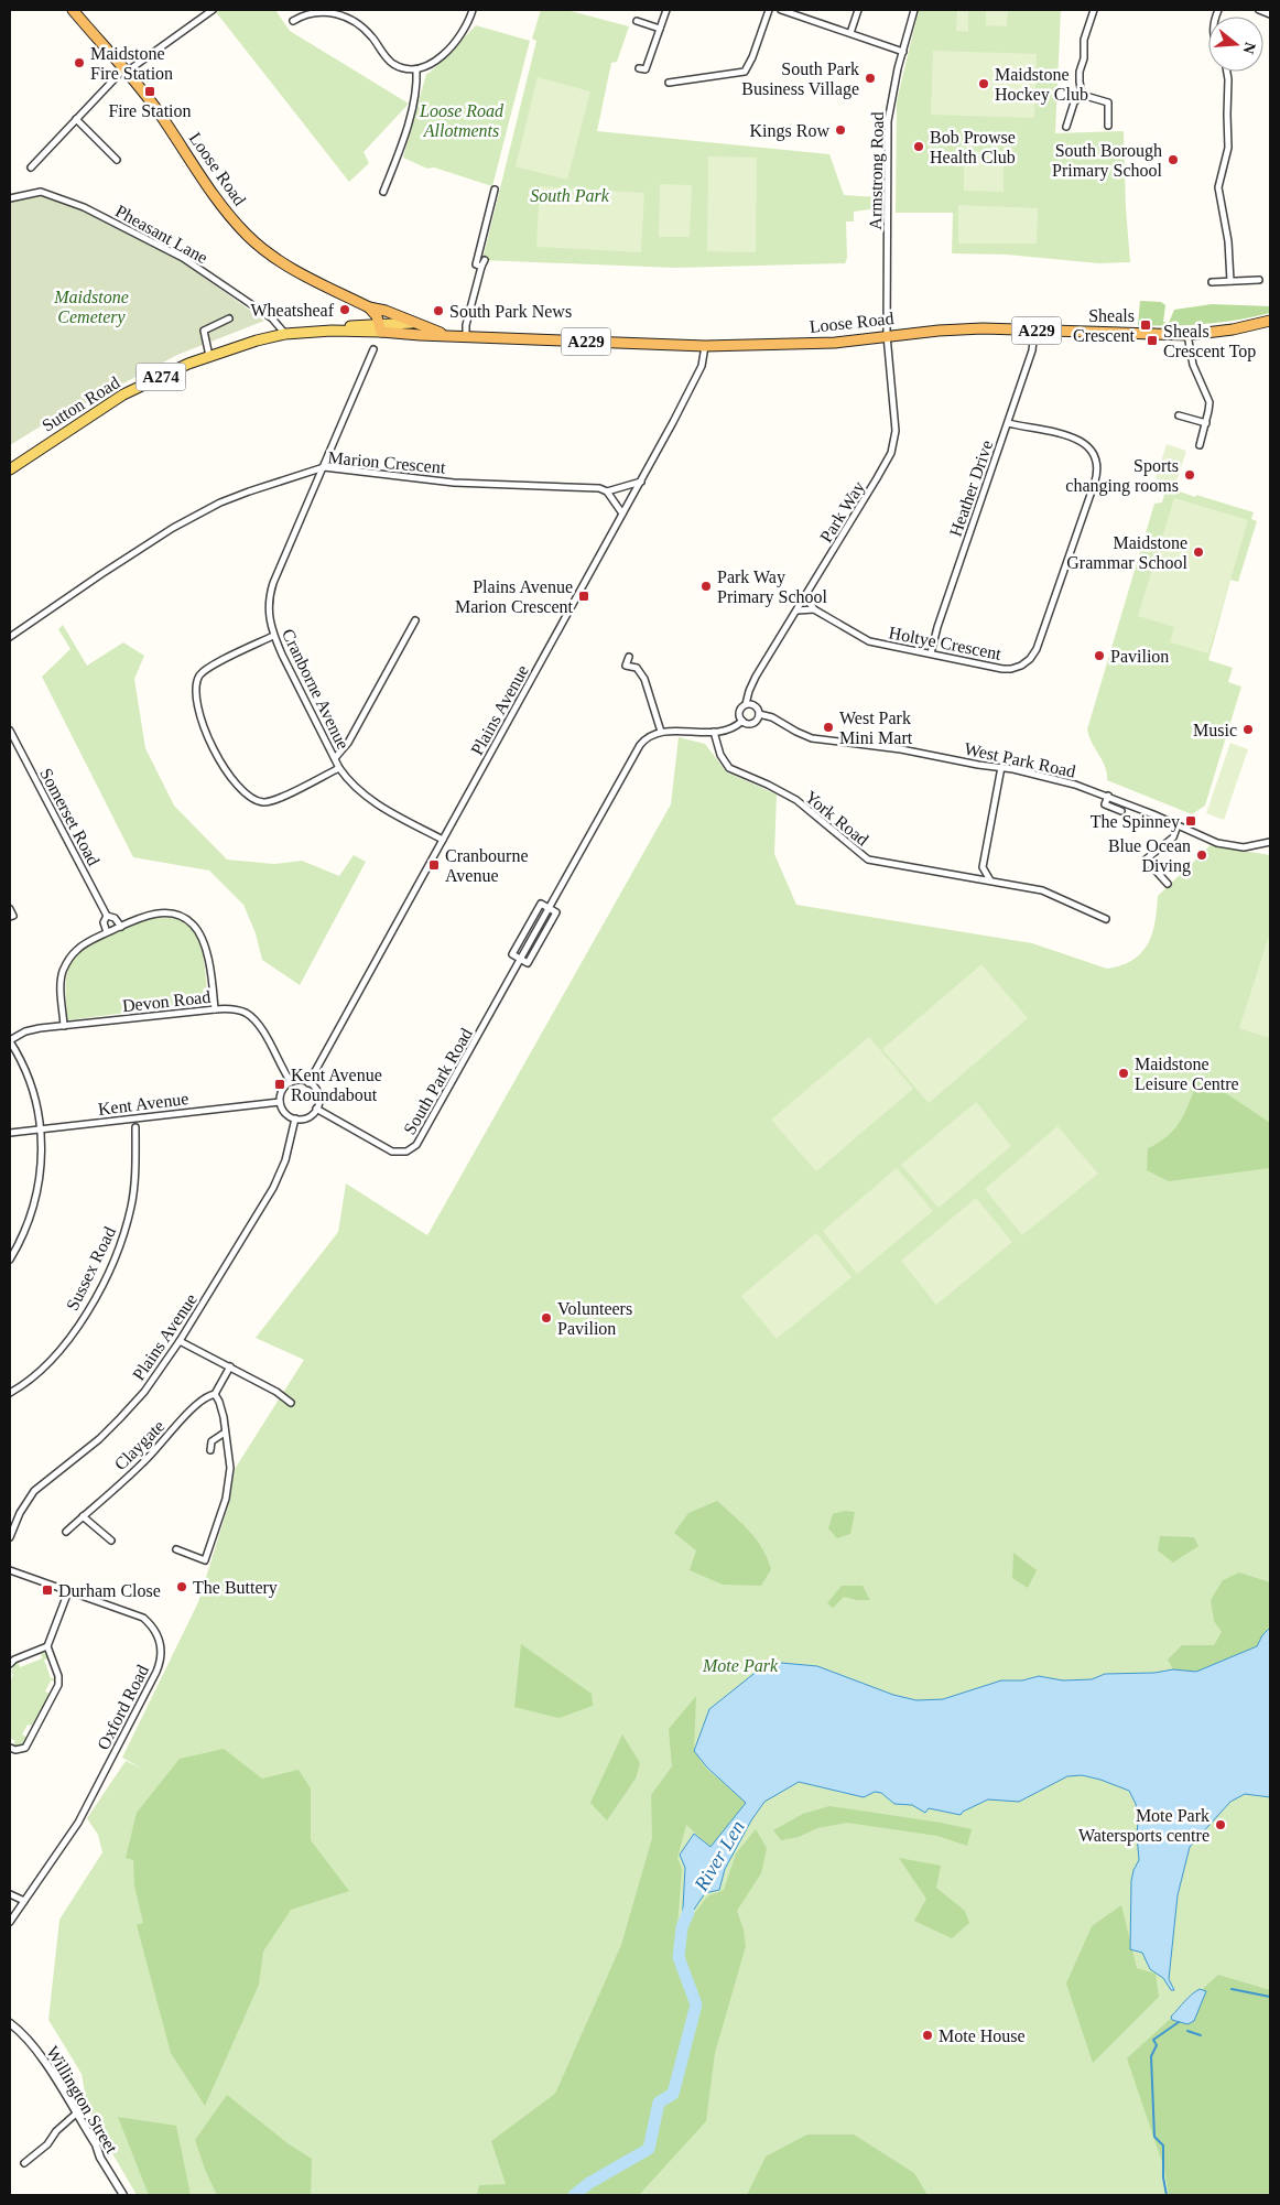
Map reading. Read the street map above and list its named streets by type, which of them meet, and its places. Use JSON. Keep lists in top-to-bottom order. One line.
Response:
{"streets":{"highway":["Loose Road","A229"],"main road":["A274","Sutton Road"],"street":["Armstrong Road","Pheasant Lane","Marion Crescent","Heather Drive","Park Way","Holtye Crescent","Cranborne Avenue","Plains Avenue","West Park Road","Somerset Road","York Road","Devon Road","South Park Road","Kent Avenue","Sussex Road","Claygate","Oxford Road","Willington Street"]},"crossings":[["Loose Road","Armstrong Road"],["Loose Road","Sutton Road"],["Loose Road","Heather Drive"],["Loose Road","Park Way"],["Loose Road","Plains Avenue"],["Armstrong Road","Park Way"],["Pheasant Lane","Sutton Road"],["Marion Crescent","Cranborne Avenue"],["Marion Crescent","Plains Avenue"],["Heather Drive","Holtye Crescent"],["Park Way","Holtye Crescent"],["Park Way","West Park Road"],["Cranborne Avenue","Plains Avenue"],["Plains Avenue","Devon Road"],["Plains Avenue","South Park Road"],["Plains Avenue","Kent Avenue"],["Devon Road","South Park Road"],["Devon Road","Kent Avenue"],["South Park Road","Kent Avenue"]],"water":["River Len"],"parks":["Loose Road Allotments","South Park","Maidstone Cemetery","Mote Park"],"places":{"other":["Maidstone Fire Station","South Park Business Village","Maidstone Hockey Club","Kings Row","Bob Prowse Health Club","South Borough Primary School","Wheatsheaf","South Park News","Sports changing rooms","Maidstone Grammar School","Park Way Primary School","Pavilion","West Park Mini Mart","Music","Blue Ocean Diving","Maidstone Leisure Centre","Volunteers Pavilion","The Buttery","Mote Park Watersports centre","Mote House"],"transit":["Fire Station","Sheals Crescent","Sheals Crescent Top","Plains Avenue Marion Crescent","The Spinney","Cranbourne Avenue","Kent Avenue Roundabout","Durham Close"]},"north":"right"}
